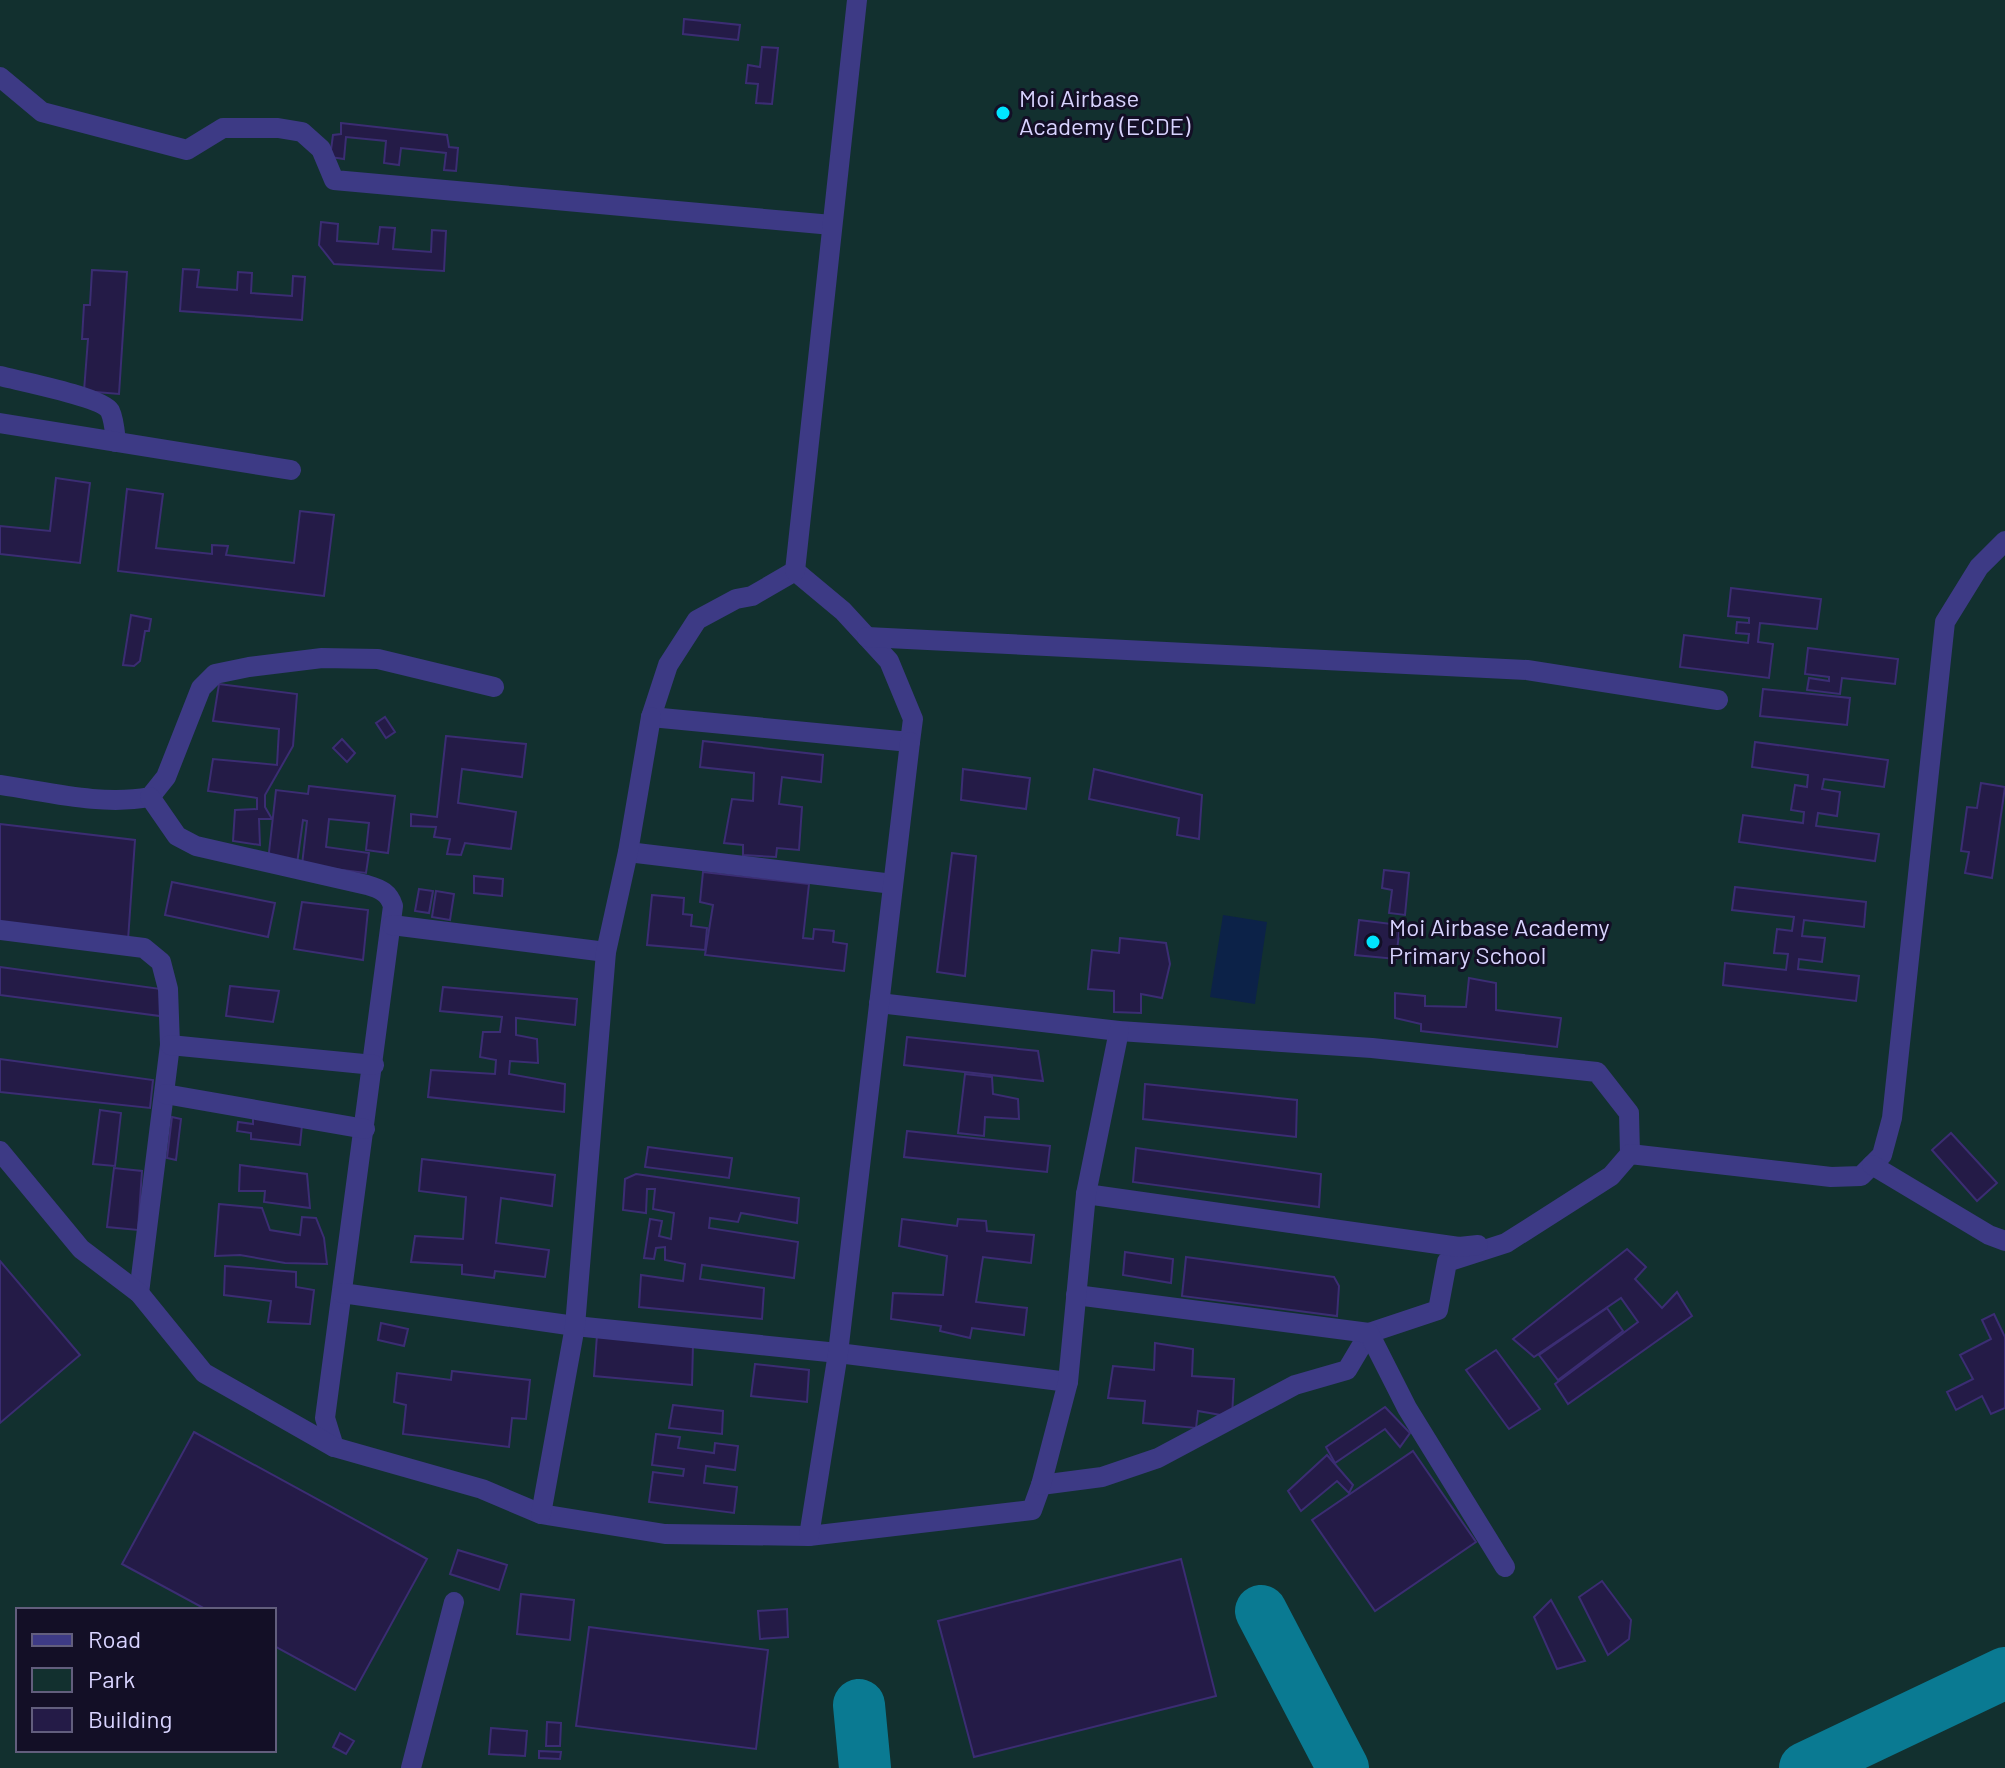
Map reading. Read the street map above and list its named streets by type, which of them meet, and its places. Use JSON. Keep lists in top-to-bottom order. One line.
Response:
{"places":["Moi Airbase Academy (ECDE)","Moi Airbase Academy Primary School"],"legend":["Road","Park","Building"]}
